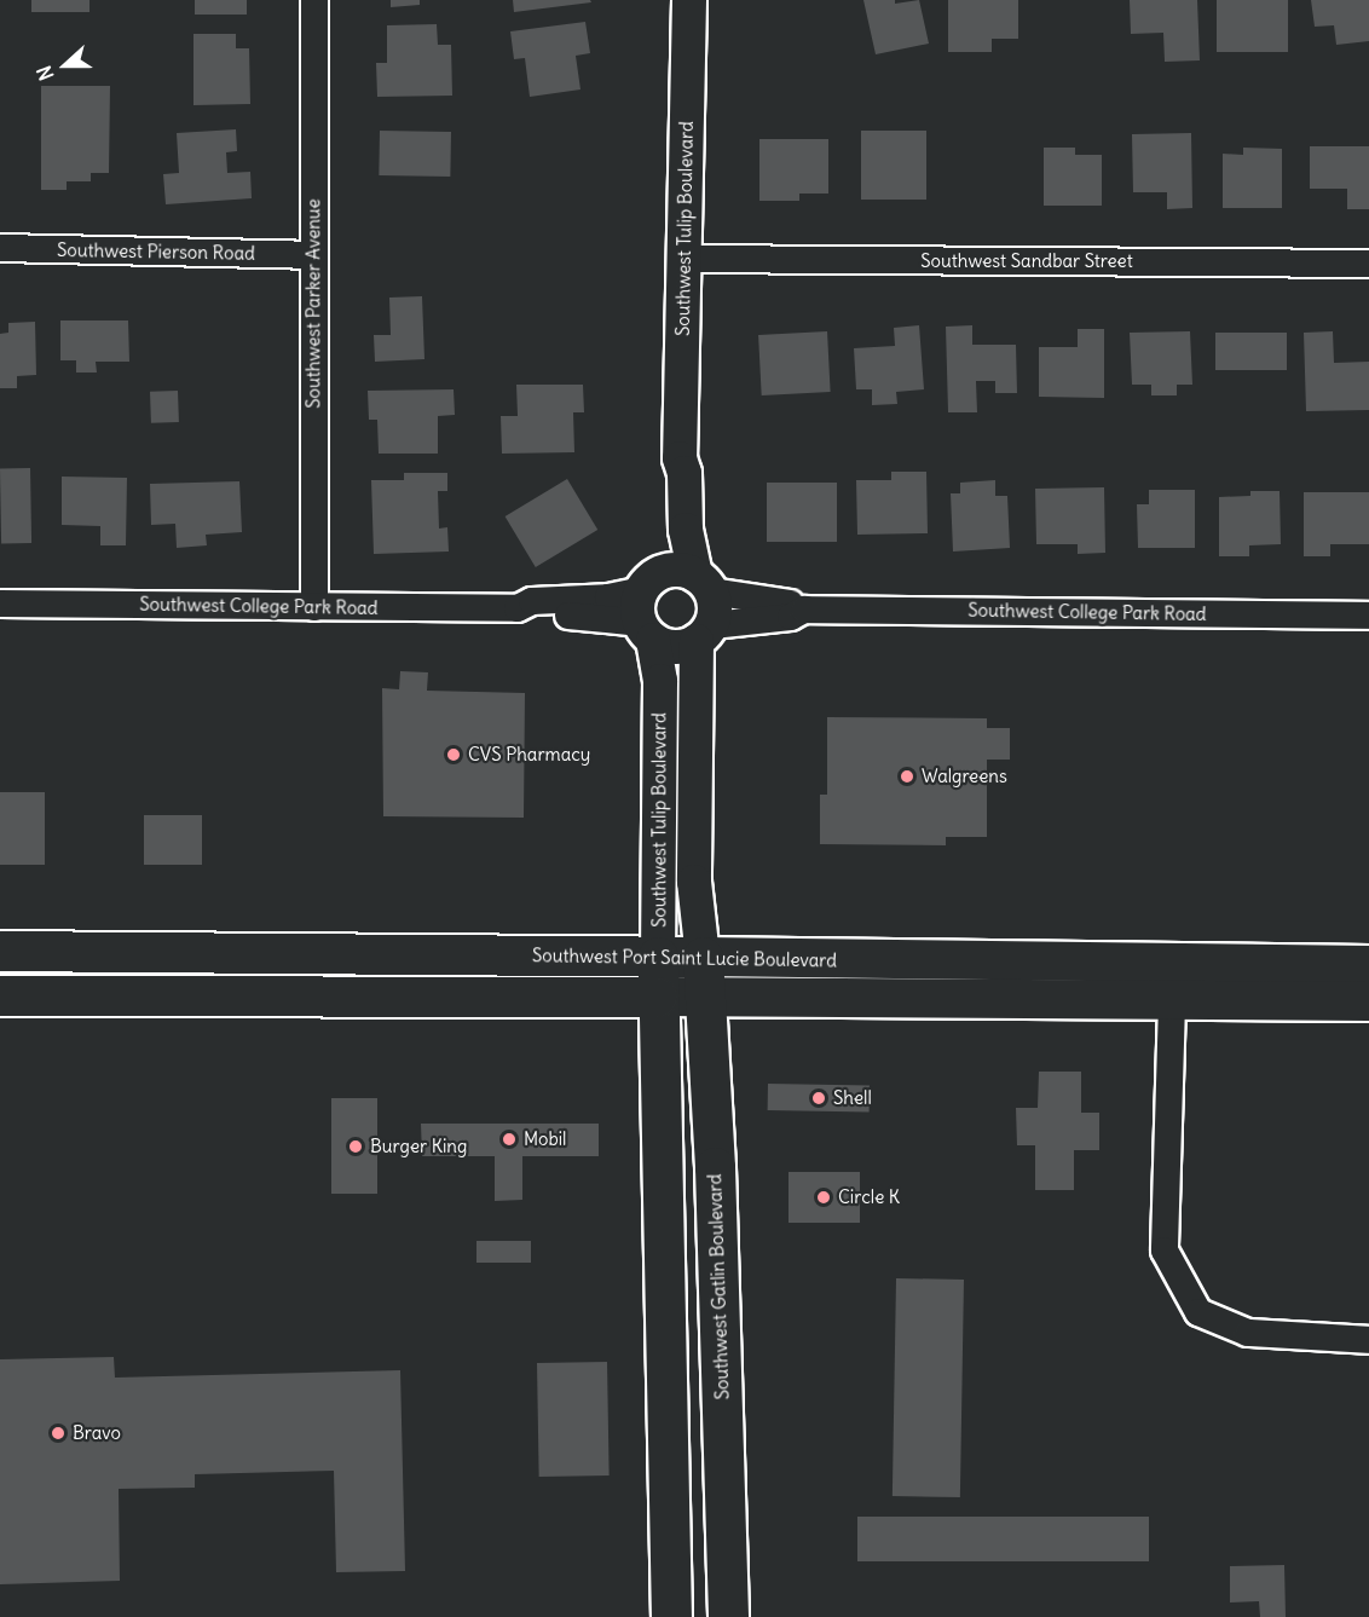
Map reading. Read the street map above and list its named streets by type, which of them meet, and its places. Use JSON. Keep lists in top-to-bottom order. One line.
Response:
{"streets":{"main road":["Southwest Port Saint Lucie Boulevard","Southwest Gatlin Boulevard"],"street":["Southwest Tulip Boulevard","Southwest Pierson Road","Southwest Sandbar Street","Southwest Parker Avenue","Southwest College Park Road"]},"crossings":[["Southwest Tulip Boulevard","Southwest Sandbar Street"],["Southwest Tulip Boulevard","Southwest College Park Road"],["Southwest Tulip Boulevard","Southwest Port Saint Lucie Boulevard"],["Southwest Tulip Boulevard","Southwest Gatlin Boulevard"],["Southwest Pierson Road","Southwest Parker Avenue"],["Southwest Parker Avenue","Southwest College Park Road"],["Southwest Port Saint Lucie Boulevard","Southwest Gatlin Boulevard"]],"places":["CVS Pharmacy","Walgreens","Shell","Mobil","Burger King","Circle K","Bravo"],"north":"left"}
